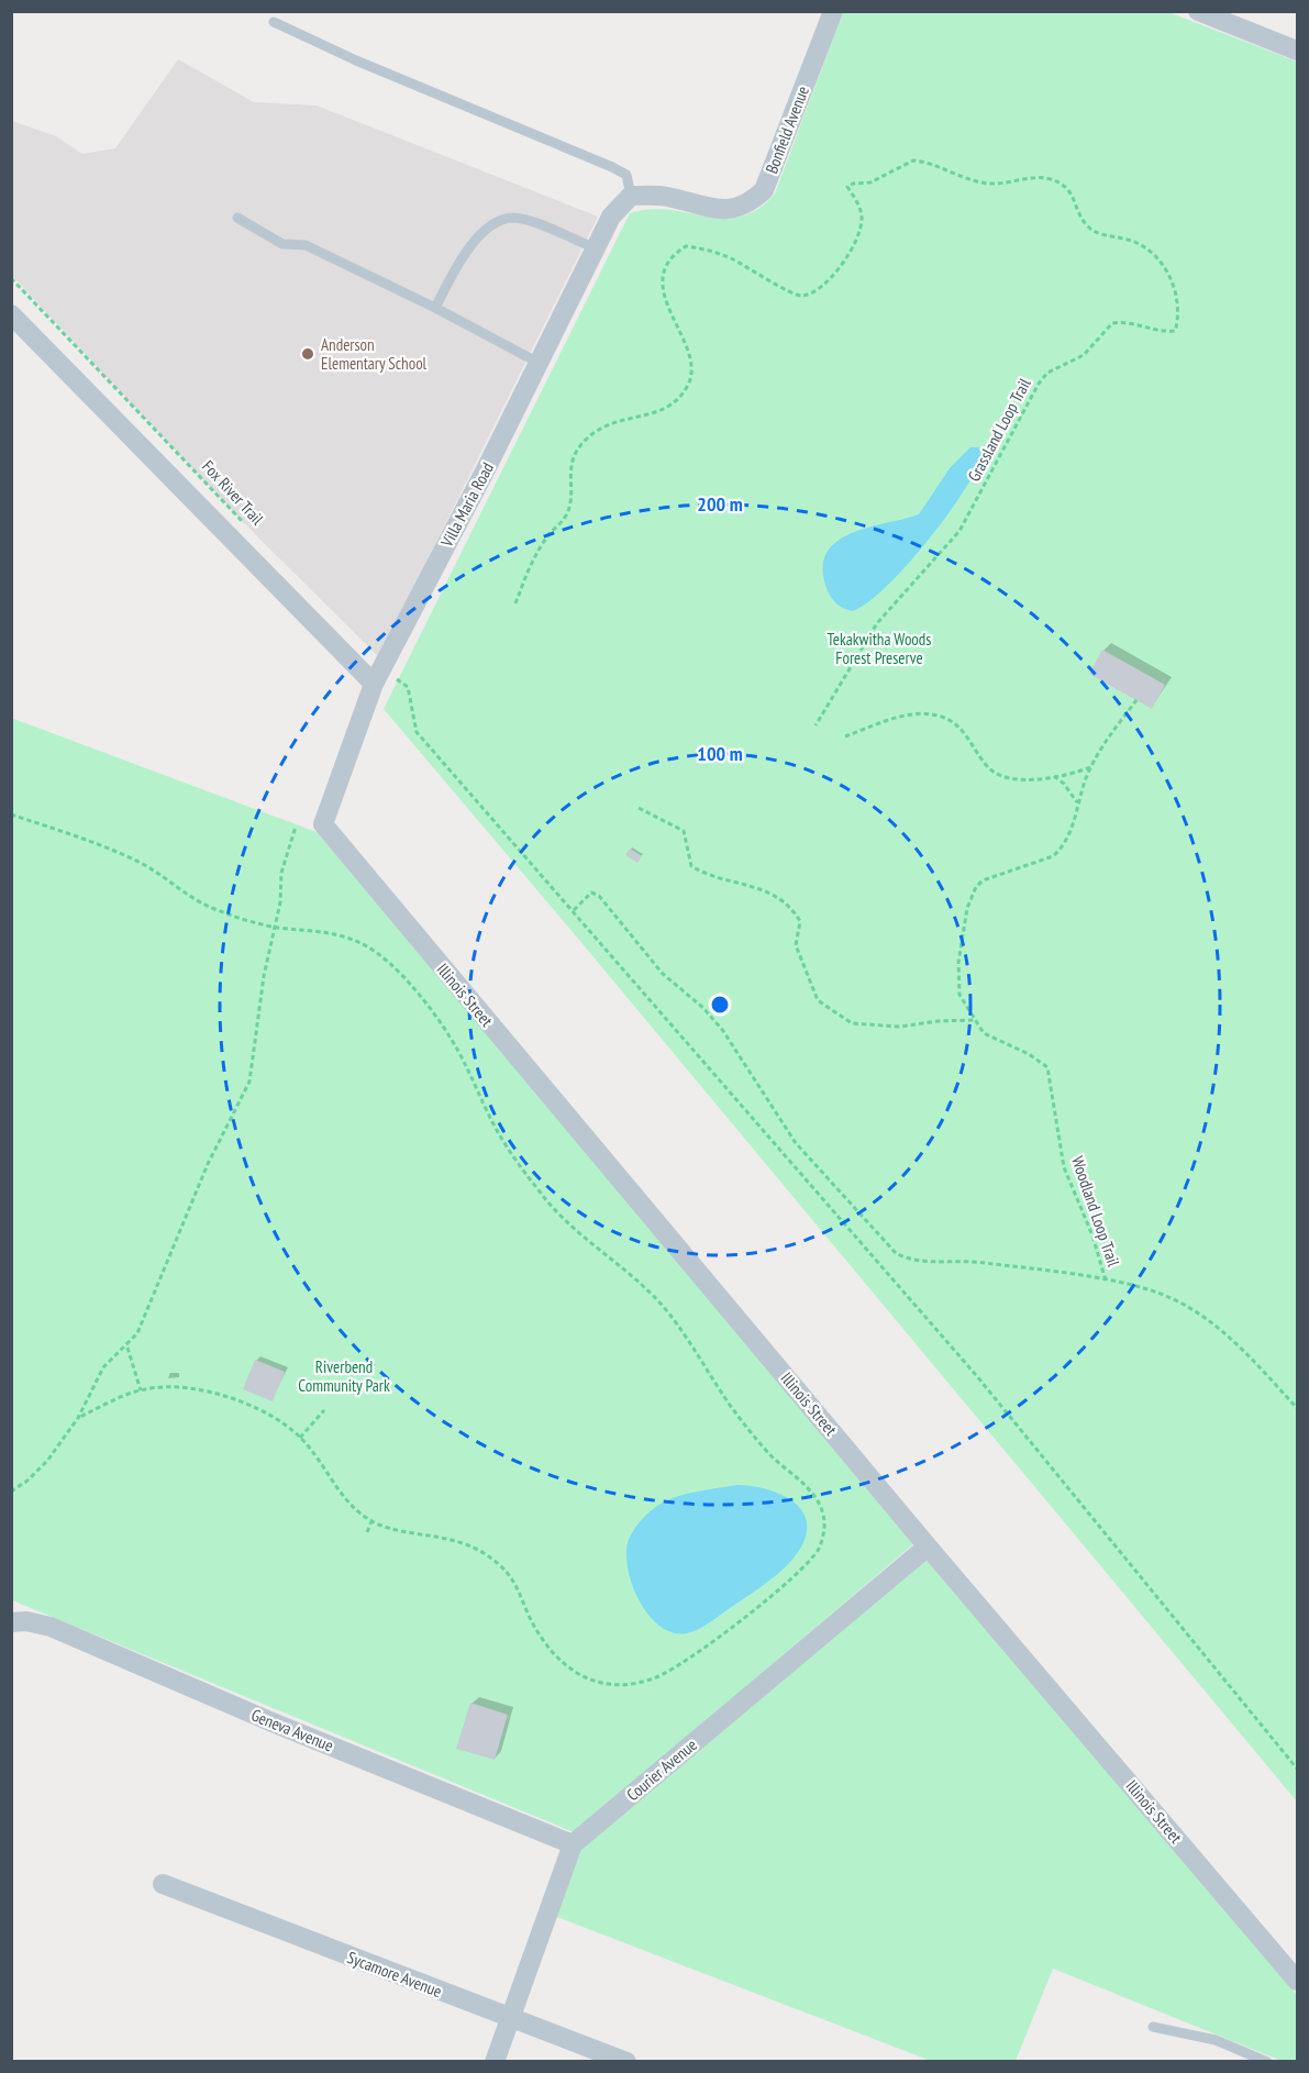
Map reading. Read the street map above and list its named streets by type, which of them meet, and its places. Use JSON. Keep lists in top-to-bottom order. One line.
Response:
{"streets":{"street":["Bonfield Avenue","Villa Maria Road","Illinois Street","Geneva Avenue","Courier Avenue","Sycamore Avenue"],"path":["Grassland Loop Trail","Fox River Trail","Woodland Loop Trail"]},"crossings":[["Bonfield Avenue","Villa Maria Road"],["Villa Maria Road","Illinois Street"],["Illinois Street","Courier Avenue"],["Geneva Avenue","Courier Avenue"]],"parks":["Tekakwitha Woods Forest Preserve","Riverbend Community Park"],"places":["Anderson Elementary School"],"rings":["200 m","100 m"]}
